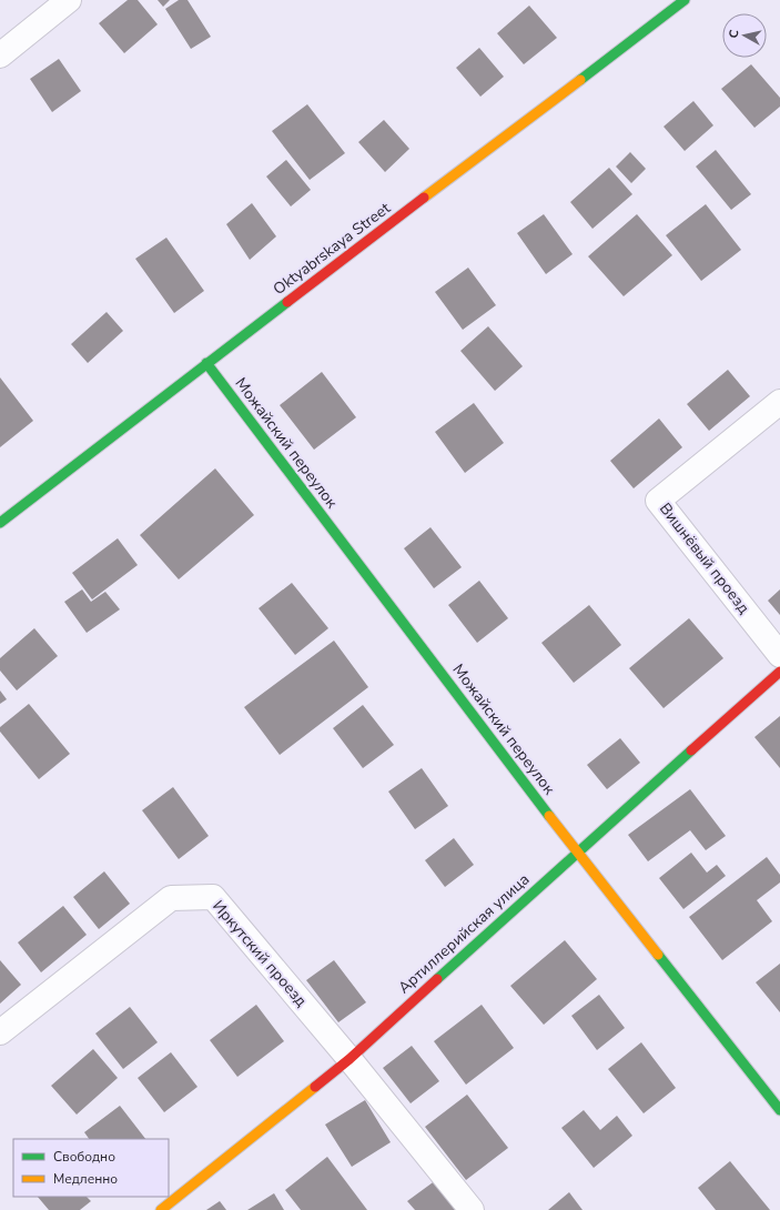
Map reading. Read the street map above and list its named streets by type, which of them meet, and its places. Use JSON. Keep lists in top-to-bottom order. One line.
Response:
{"streets":{"street":["Oktyabrskaya Street","Можайский переулок","Вишнёвый проезд","Артиллерийская улица","Иркутский проезд"]},"crossings":[["Oktyabrskaya Street","Можайский переулок"],["Можайский переулок","Артиллерийская улица"],["Артиллерийская улица","Иркутский проезд"]],"legend":["Свободно","Медленно"],"north":"left"}
